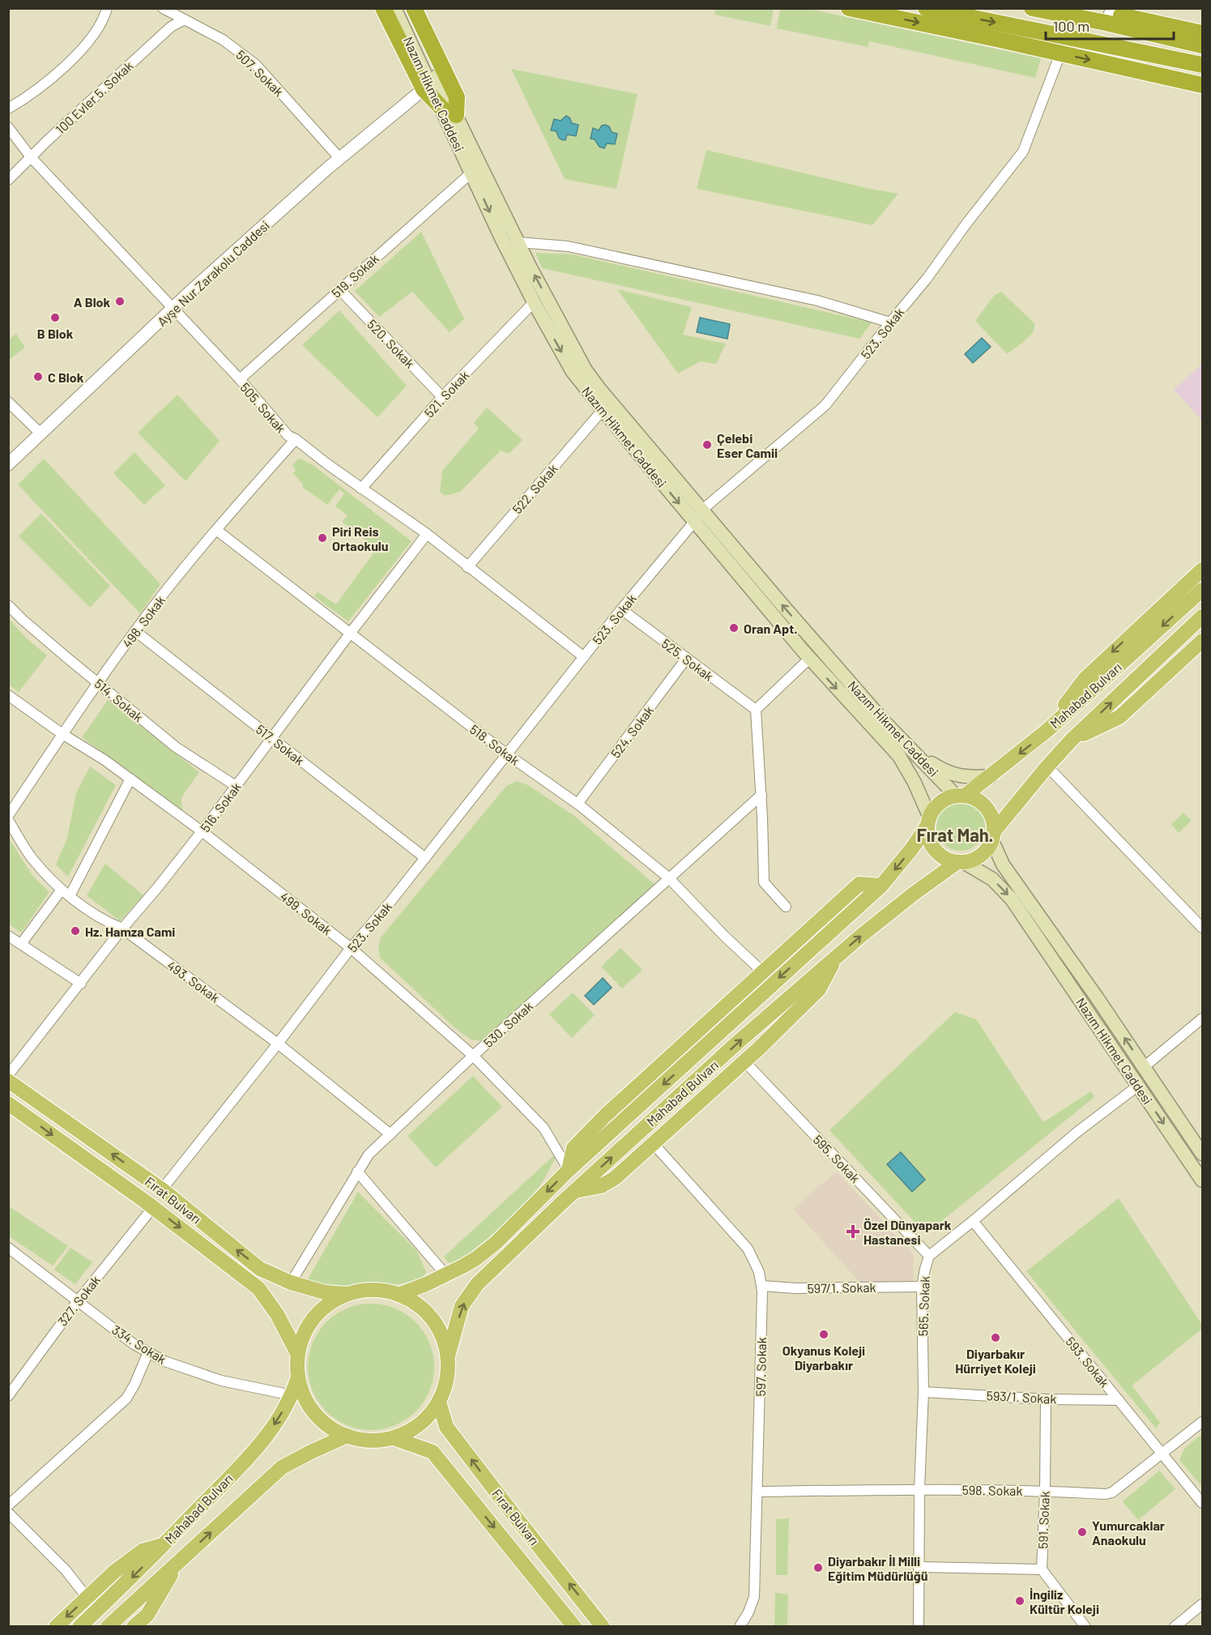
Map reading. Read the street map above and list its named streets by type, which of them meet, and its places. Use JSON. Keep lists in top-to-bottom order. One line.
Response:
{"streets":{"main road":["Nazım Hikmet Caddesi","Mahabad Bulvarı","Fırat Bulvarı"],"street":["507. Sokak","100 Evler 5. Sokak","Ayşe Nur Zarakolu Caddesi","519. Sokak","523. Sokak","520. Sokak","521. Sokak","505. Sokak","522. Sokak","498. Sokak","525. Sokak","514. Sokak","524. Sokak","517. Sokak","518. Sokak","516. Sokak","499. Sokak","493. Sokak","530. Sokak","595. Sokak","597/1. Sokak","327. Sokak","565. Sokak","334. Sokak","593. Sokak","597. Sokak","593/1. Sokak","598. Sokak","591. Sokak"]},"crossings":[["507. Sokak","100 Evler 5. Sokak"],["507. Sokak","Ayşe Nur Zarakolu Caddesi"],["Nazım Hikmet Caddesi","519. Sokak"],["Nazım Hikmet Caddesi","523. Sokak"],["Nazım Hikmet Caddesi","521. Sokak"],["Nazım Hikmet Caddesi","522. Sokak"],["Nazım Hikmet Caddesi","Mahabad Bulvarı"],["100 Evler 5. Sokak","505. Sokak"],["Ayşe Nur Zarakolu Caddesi","505. Sokak"],["519. Sokak","520. Sokak"],["519. Sokak","505. Sokak"],["523. Sokak","505. Sokak"],["523. Sokak","525. Sokak"],["523. Sokak","517. Sokak"],["523. Sokak","518. Sokak"],["523. Sokak","499. Sokak"],["523. Sokak","493. Sokak"],["523. Sokak","Fırat Bulvarı"],["520. Sokak","521. Sokak"],["521. Sokak","505. Sokak"],["505. Sokak","522. Sokak"],["505. Sokak","498. Sokak"],["505. Sokak","516. Sokak"],["498. Sokak","514. Sokak"],["498. Sokak","517. Sokak"],["498. Sokak","518. Sokak"],["498. Sokak","499. Sokak"],["525. Sokak","524. Sokak"],["Mahabad Bulvarı","499. Sokak"],["Mahabad Bulvarı","Fırat Bulvarı"],["Mahabad Bulvarı","334. Sokak"],["514. Sokak","516. Sokak"],["524. Sokak","518. Sokak"],["517. Sokak","516. Sokak"],["518. Sokak","516. Sokak"],["518. Sokak","530. Sokak"],["516. Sokak","499. Sokak"],["516. Sokak","493. Sokak"],["499. Sokak","530. Sokak"],["493. Sokak","530. Sokak"],["530. Sokak","Fırat Bulvarı"],["595. Sokak","565. Sokak"],["Fırat Bulvarı","327. Sokak"],["597/1. Sokak","565. Sokak"],["597/1. Sokak","597. Sokak"],["327. Sokak","334. Sokak"],["565. Sokak","593/1. Sokak"],["565. Sokak","598. Sokak"],["593. Sokak","593/1. Sokak"],["593. Sokak","598. Sokak"],["597. Sokak","598. Sokak"],["593/1. Sokak","591. Sokak"],["598. Sokak","591. Sokak"]],"districts":["Fırat Mah."],"places":{"other":["A Blok","B Blok","C Blok","Çelebi Eser Camii","Piri Reis Ortaokulu","Oran Apt.","Hz. Hamza Cami","Okyanus Koleji Diyarbakır","Diyarbakır Hürriyet Koleji","Yumurcaklar Anaokulu","Diyarbakır İl Milli Eğitim Müdürlüğü","İngiliz Kültür Koleji"],"health":["Özel Dünyapark Hastanesi"]},"scale_bar":"100 m"}
